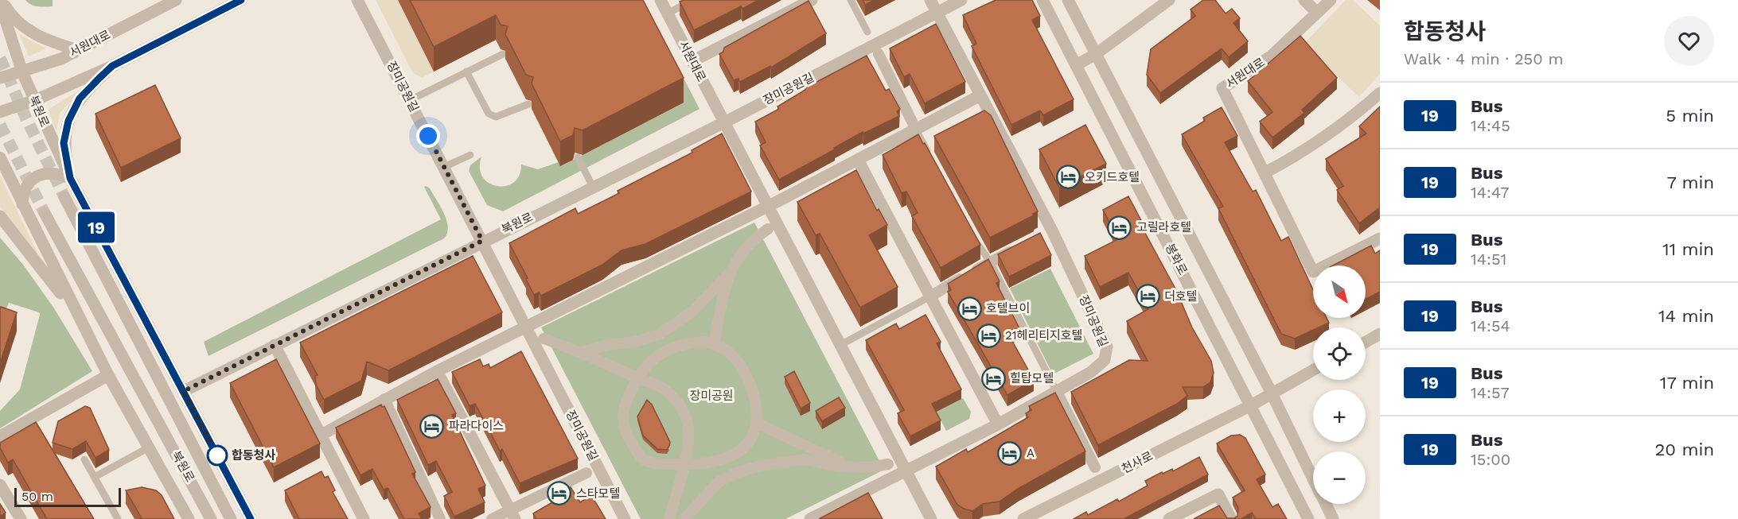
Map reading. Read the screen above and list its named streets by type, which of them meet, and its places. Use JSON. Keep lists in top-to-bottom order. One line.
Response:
{"streets":{"street":["서원대로","장미공원길","북원로","봉화로","천사로"]},"crossings":[["서원대로","장미공원길"],["서원대로","북원로"],["장미공원길","북원로"],["봉화로","천사로"]],"parks":["장미공원"],"places":{"hotel":["오키드호텔","고릴라호텔","더호텔","호텔브이","21헤리티지호텔","힐탑모텔","파라다이스","A","스타모텔"],"other":["합동청사"]},"lines":["bus line 19"],"scale_bar":"50 m","north":"bottom right","page":{"on_map":"19","heading":["합동청사","Walk · 4 min · 250 m"],"list":[{"mark":"19","name":"Bus","note":"14:45","value":"5 min"},{"mark":"19","name":"Bus","note":"14:47","value":"7 min"},{"mark":"19","name":"Bus","note":"14:51","value":"11 min"},{"mark":"19","name":"Bus","note":"14:54","value":"14 min"},{"mark":"19","name":"Bus","note":"14:57","value":"17 min"},{"mark":"19","name":"Bus","note":"15:00","value":"20 min"}],"map_buttons":["+","−"],"scale":"50 m"}}
